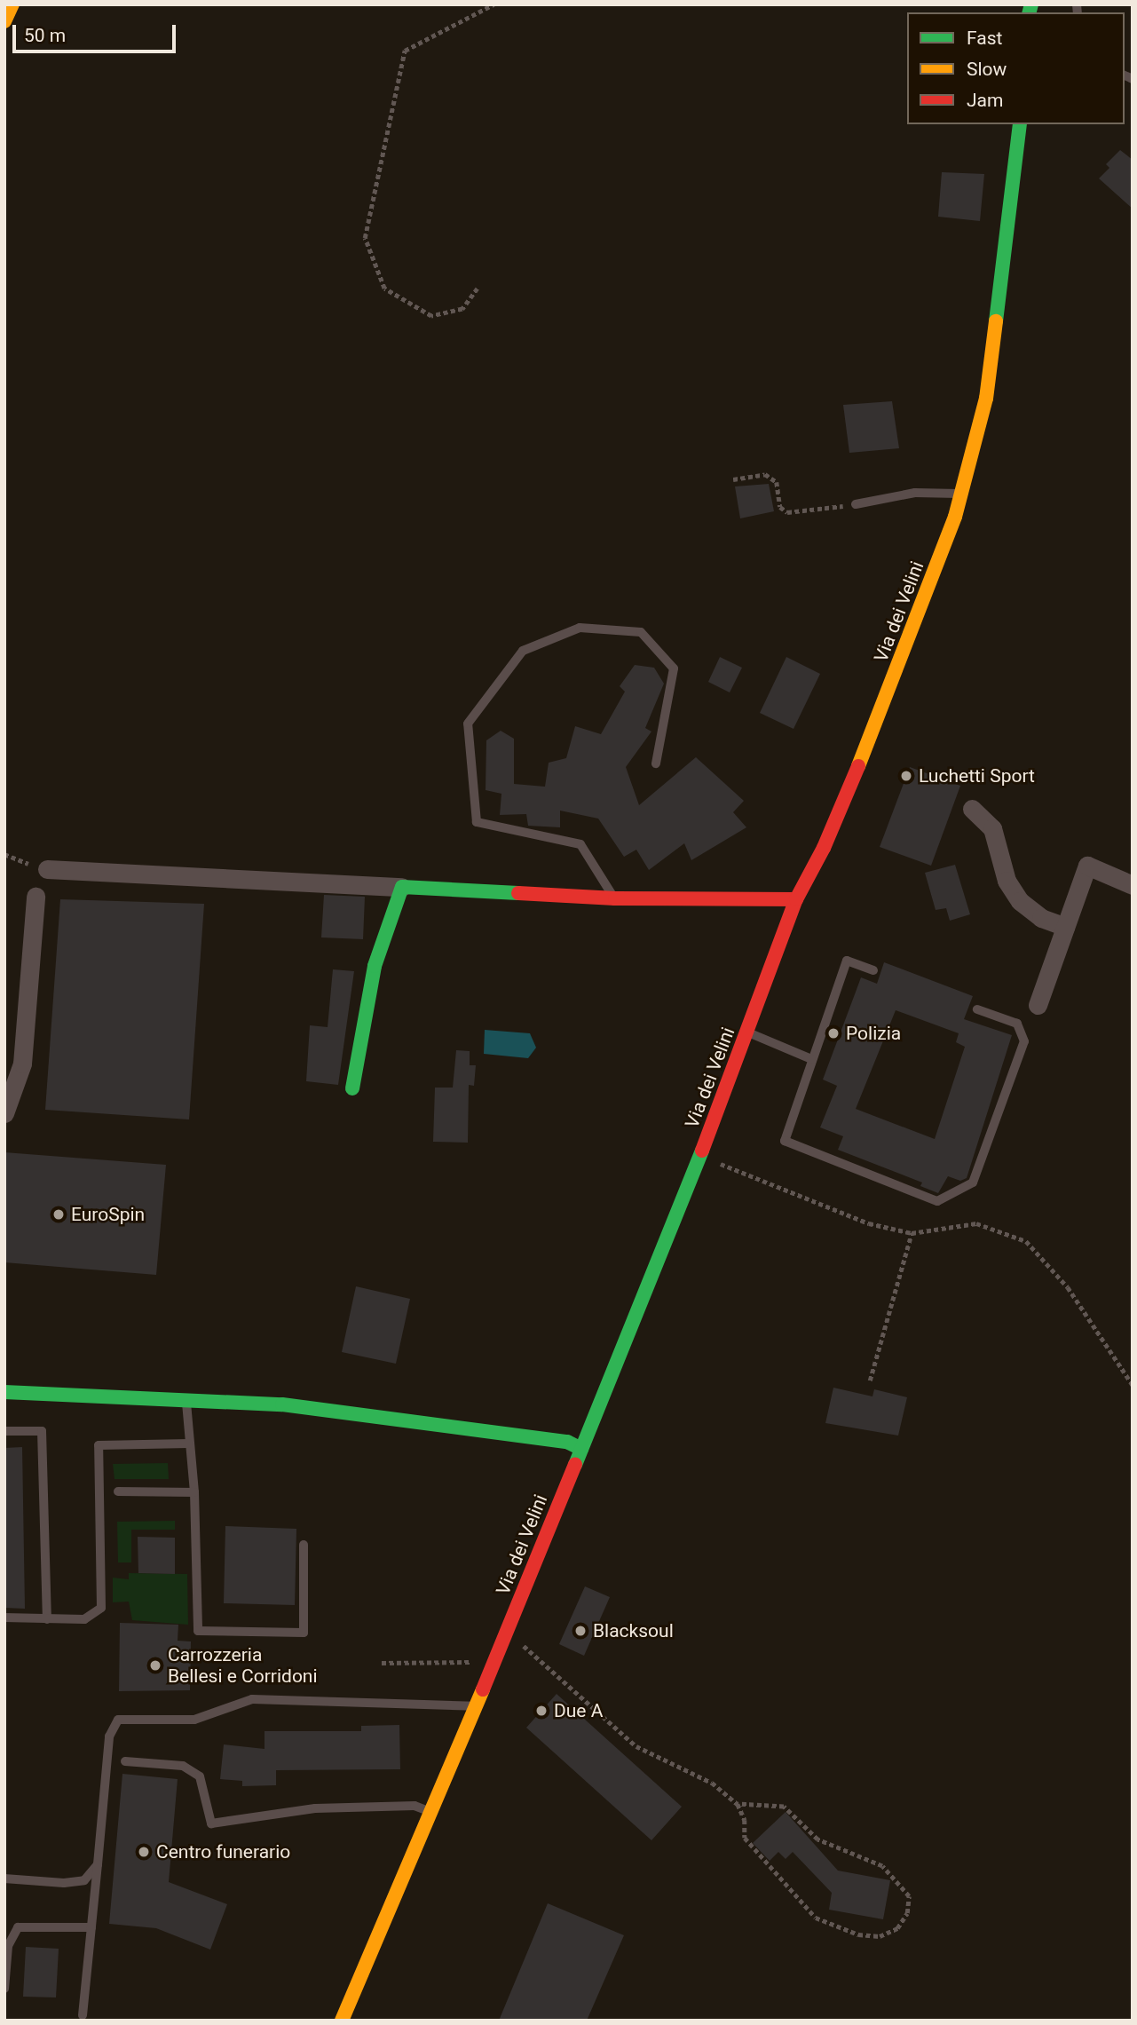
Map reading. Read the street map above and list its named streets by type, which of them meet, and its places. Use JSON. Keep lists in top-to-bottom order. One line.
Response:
{"streets":{"street":["Via dei Velini"]},"places":["Luchetti Sport","Polizia","EuroSpin","Blacksoul","Carrozzeria Bellesi e Corridoni","Due A","Centro funerario"],"legend":["Fast","Slow","Jam"],"scale_bar":"50 m"}
